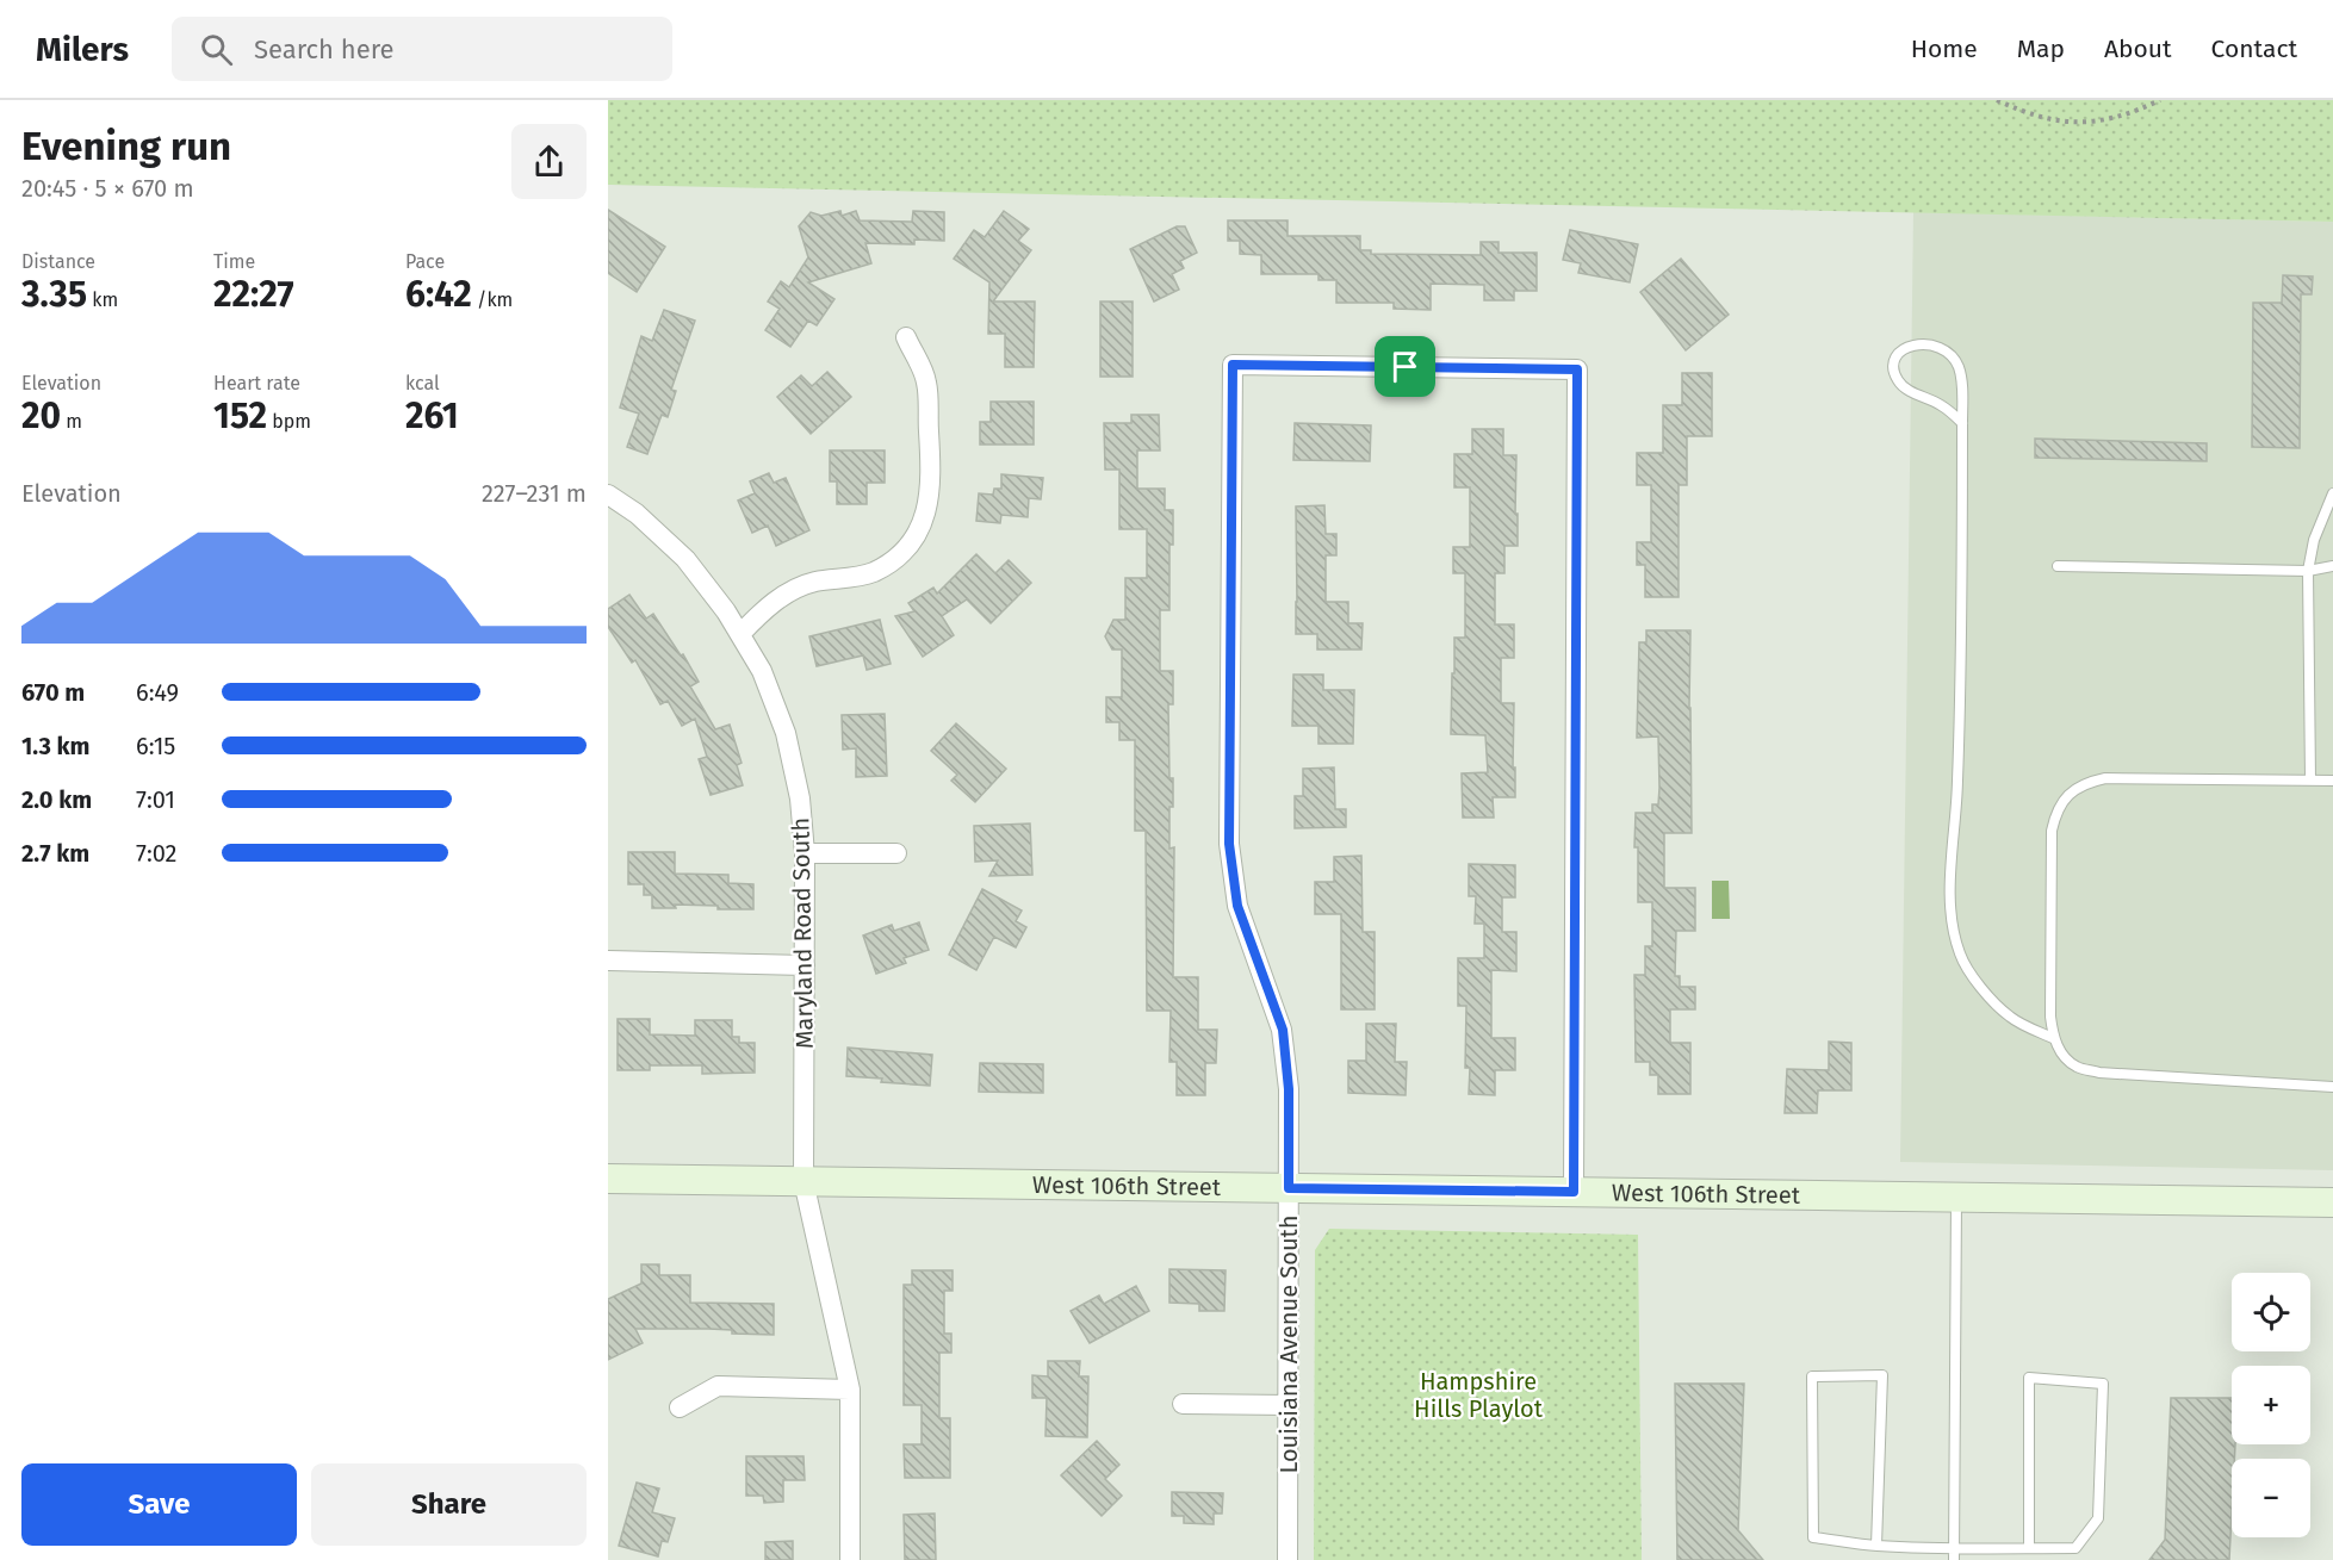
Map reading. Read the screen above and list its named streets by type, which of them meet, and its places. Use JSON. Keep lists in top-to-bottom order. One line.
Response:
{"streets":{"street":["Maryland Road South","West 106th Street","Louisiana Avenue South"]},"crossings":[["Maryland Road South","West 106th Street"],["West 106th Street","Louisiana Avenue South"]],"parks":["Hampshire Hills Playlot"],"page":{"header":"Milers","search":"Search here","nav":["Home","Map","About","Contact"],"heading":["Evening run","20:45 · 5 × 670 m"],"stats":[["Distance","3.35 km"],["Time","22:27"],["Pace","6:42 /km"],["Elevation","20 m"],["Heart rate","152 bpm"],["kcal","261"]],"chart":["Elevation","227–231 m"],"list":[{"name":"670 m","note":"6:49"},{"name":"1.3 km","note":"6:15"},{"name":"2.0 km","note":"7:01"},{"name":"2.7 km","note":"7:02"}],"map_buttons":["+","−"],"buttons":["Save","Share"]}}
